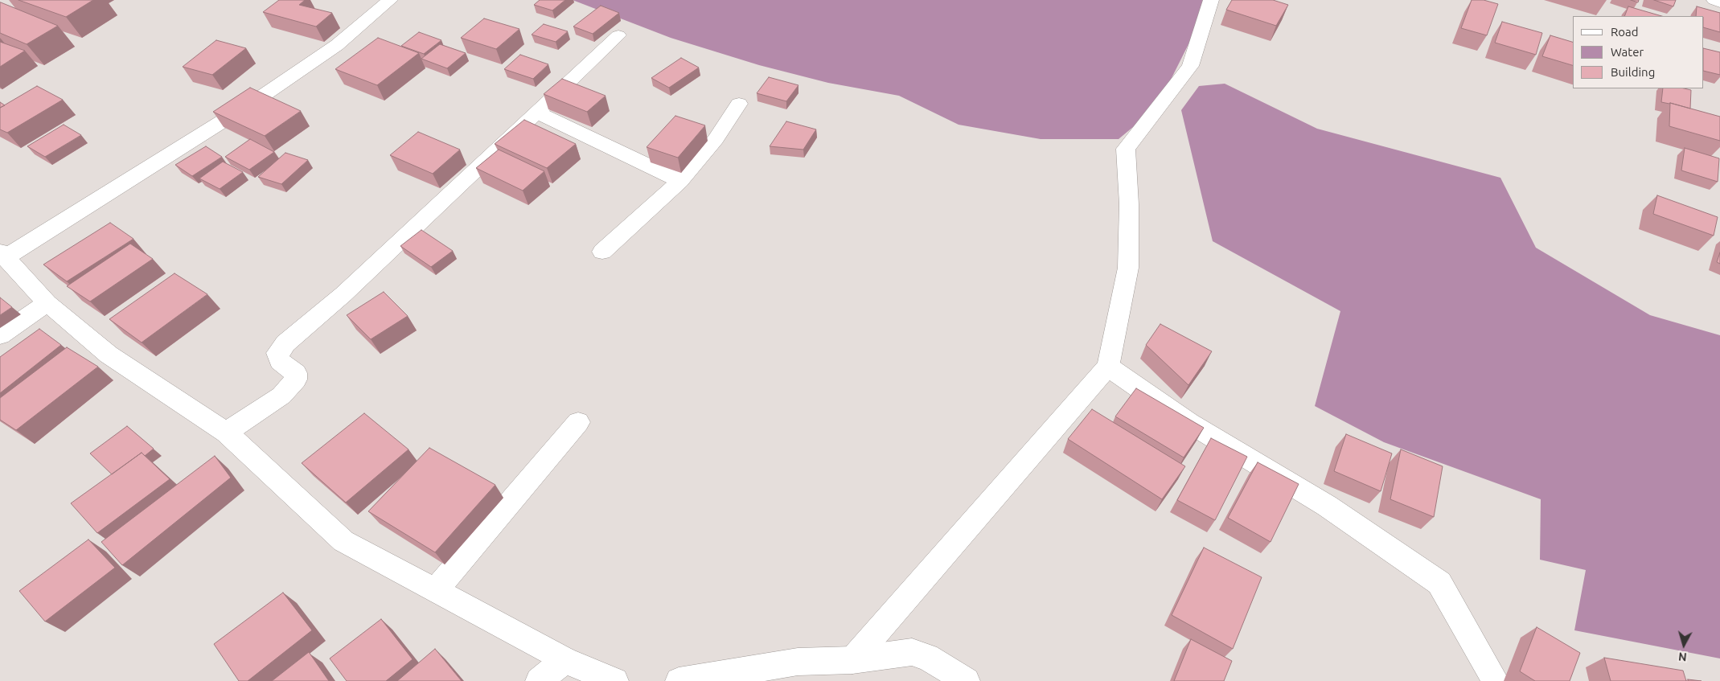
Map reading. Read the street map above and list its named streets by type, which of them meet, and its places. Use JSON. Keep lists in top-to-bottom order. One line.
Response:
{"legend":["Road","Water","Building"],"north":"bottom"}
